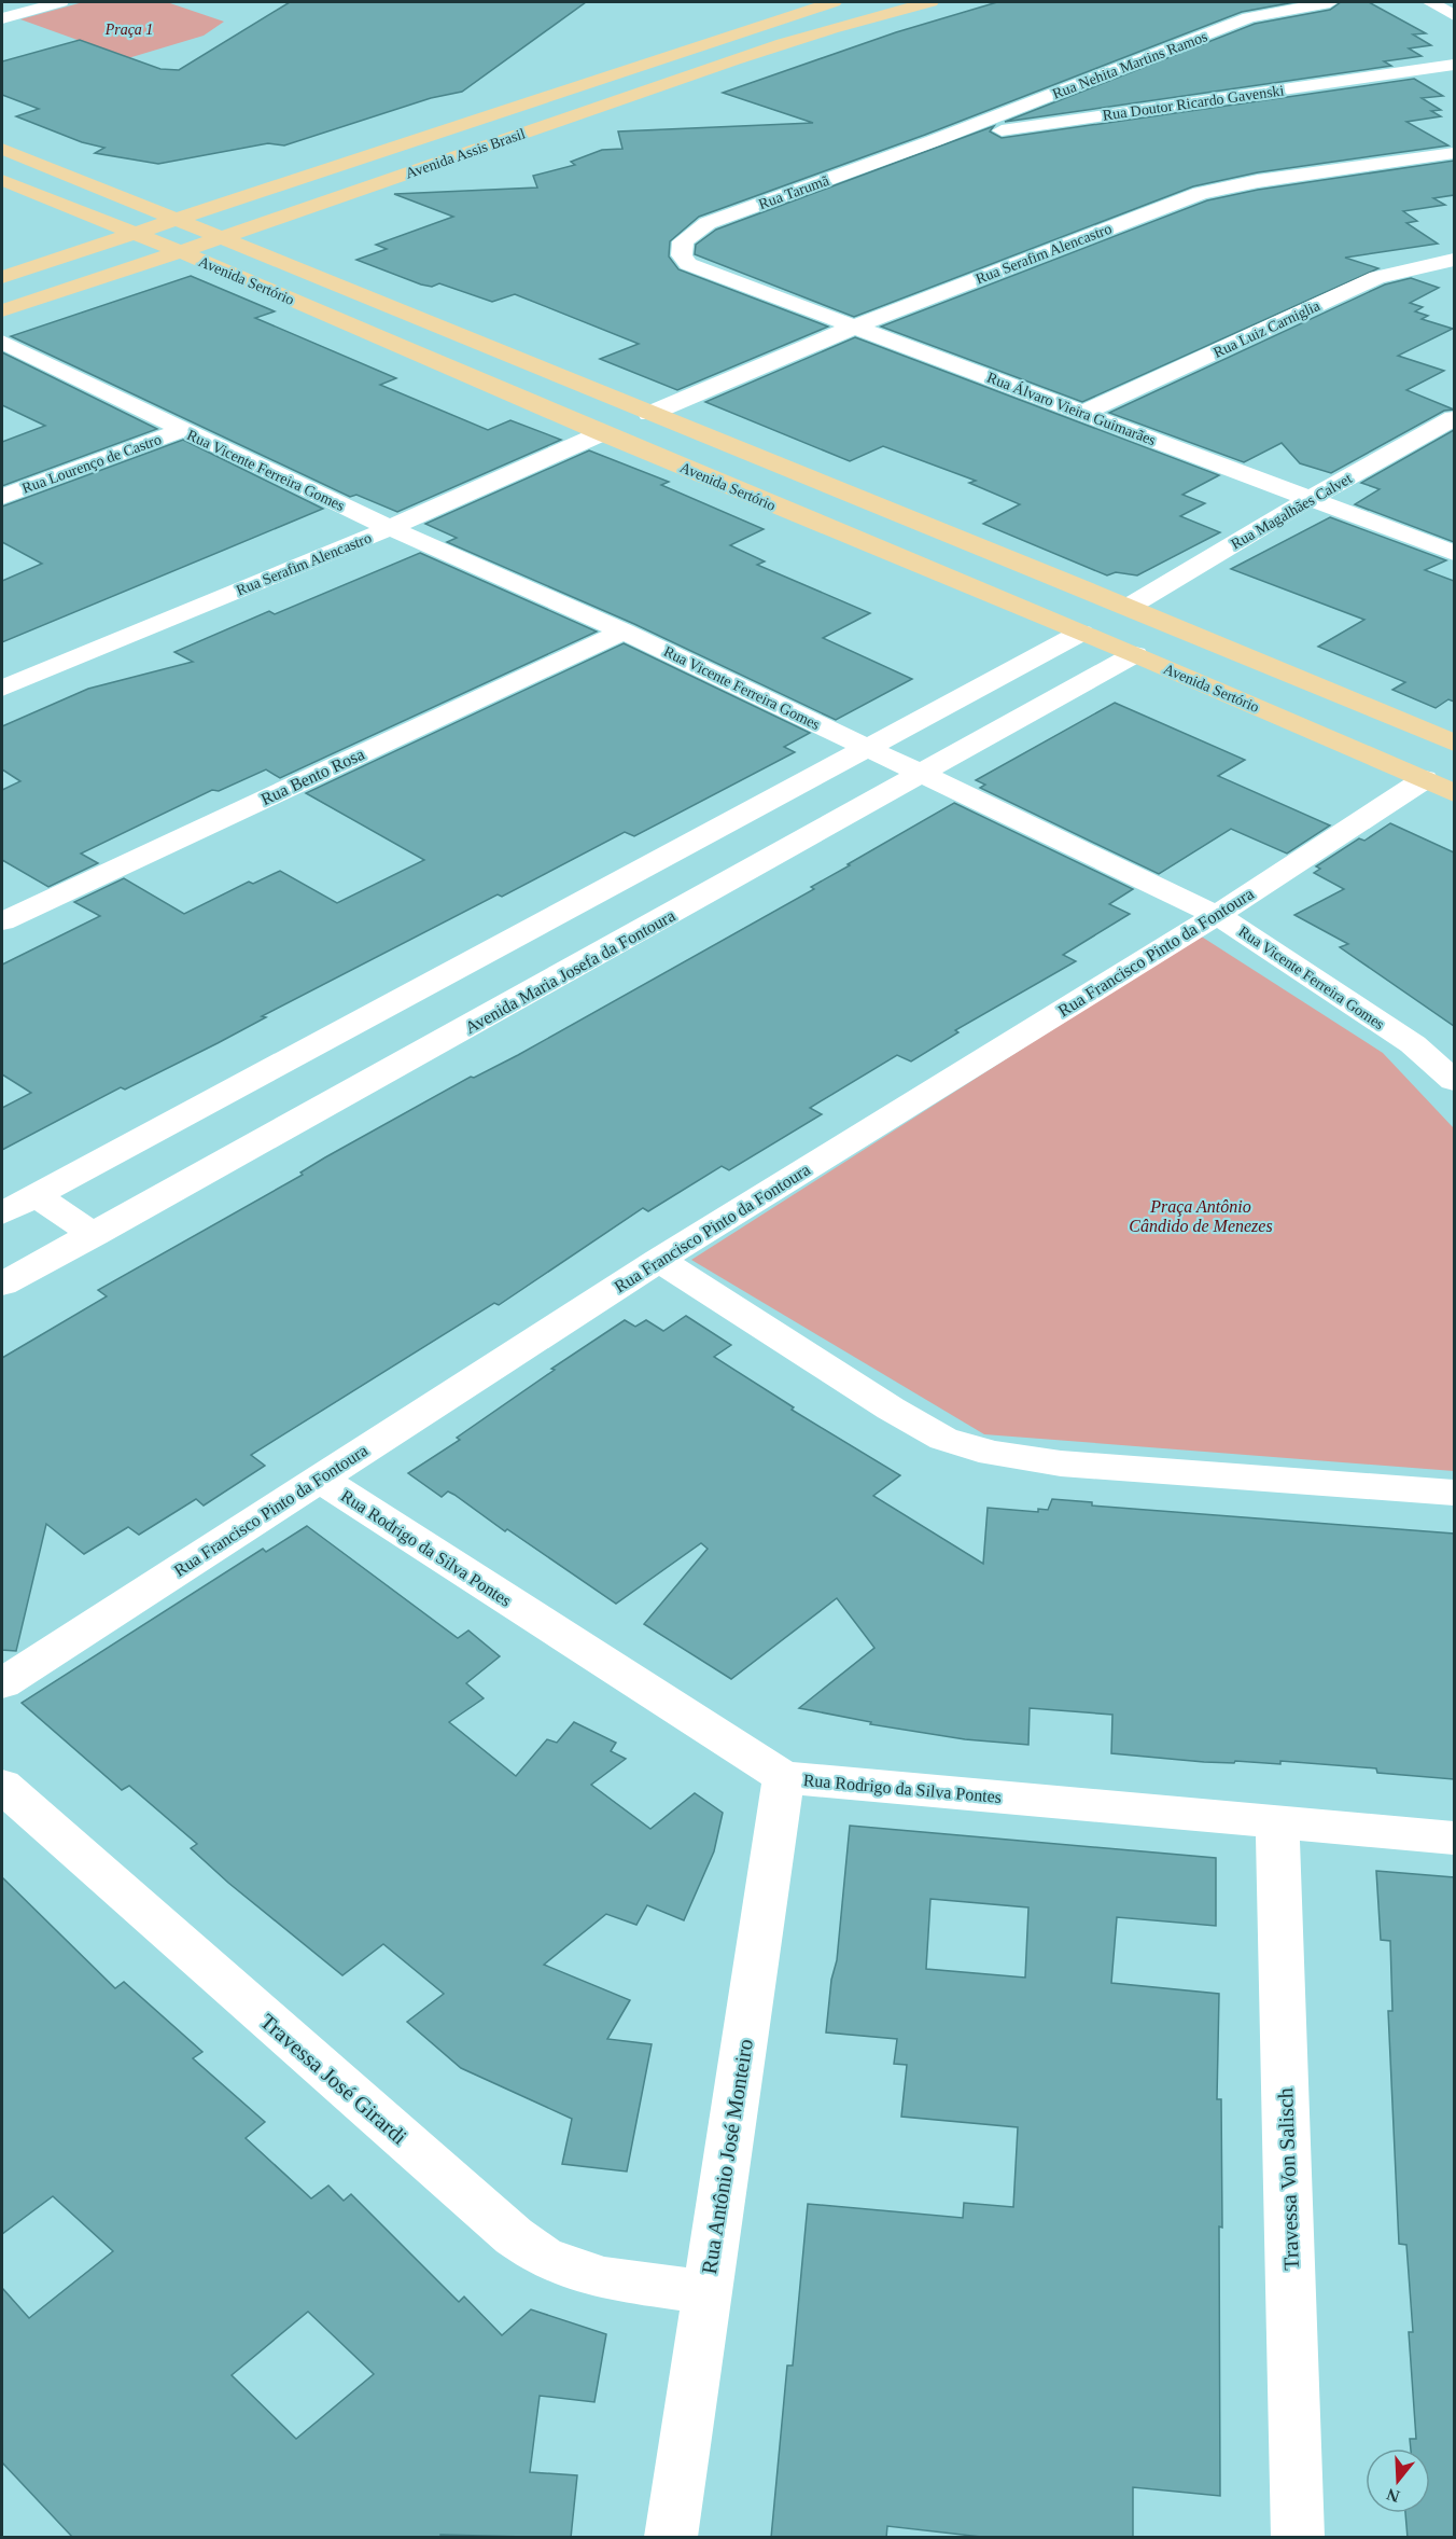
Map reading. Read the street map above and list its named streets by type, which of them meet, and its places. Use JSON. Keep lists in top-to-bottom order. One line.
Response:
{"streets":{"main road":["Avenida Assis Brasil","Avenida Sertório"],"street":["Rua Nehita Martins Ramos","Rua Doutor Ricardo Gavenski","Rua Tarumã","Rua Serafim Alencastro","Rua Luiz Carniglia","Rua Álvaro Vieira Guimarães","Rua Lourenço de Castro","Rua Vicente Ferreira Gomes","Rua Magalhães Calvet","Rua Bento Rosa","Rua Francisco Pinto da Fontoura","Avenida Maria Josefa da Fontoura","Rua Rodrigo da Silva Pontes","Travessa José Girardi","Rua Antônio José Monteiro","Travessa Von Salisch"]},"crossings":[["Rua Nehita Martins Ramos","Rua Doutor Ricardo Gavenski"],["Rua Nehita Martins Ramos","Rua Tarumã"],["Rua Doutor Ricardo Gavenski","Rua Tarumã"],["Avenida Assis Brasil","Avenida Sertório"],["Rua Tarumã","Rua Álvaro Vieira Guimarães"],["Rua Serafim Alencastro","Avenida Sertório"],["Rua Serafim Alencastro","Rua Álvaro Vieira Guimarães"],["Rua Serafim Alencastro","Rua Vicente Ferreira Gomes"],["Avenida Sertório","Rua Magalhães Calvet"],["Avenida Sertório","Rua Francisco Pinto da Fontoura"],["Avenida Sertório","Avenida Maria Josefa da Fontoura"],["Rua Luiz Carniglia","Rua Álvaro Vieira Guimarães"],["Rua Álvaro Vieira Guimarães","Rua Magalhães Calvet"],["Rua Lourenço de Castro","Rua Vicente Ferreira Gomes"],["Rua Vicente Ferreira Gomes","Rua Bento Rosa"],["Rua Vicente Ferreira Gomes","Rua Francisco Pinto da Fontoura"],["Rua Vicente Ferreira Gomes","Avenida Maria Josefa da Fontoura"],["Rua Francisco Pinto da Fontoura","Rua Rodrigo da Silva Pontes"],["Rua Rodrigo da Silva Pontes","Rua Antônio José Monteiro"],["Rua Rodrigo da Silva Pontes","Travessa Von Salisch"],["Travessa José Girardi","Rua Antônio José Monteiro"]],"parks":["Praça 1","Praça Antônio Cândido de Menezes"],"north":"bottom"}
